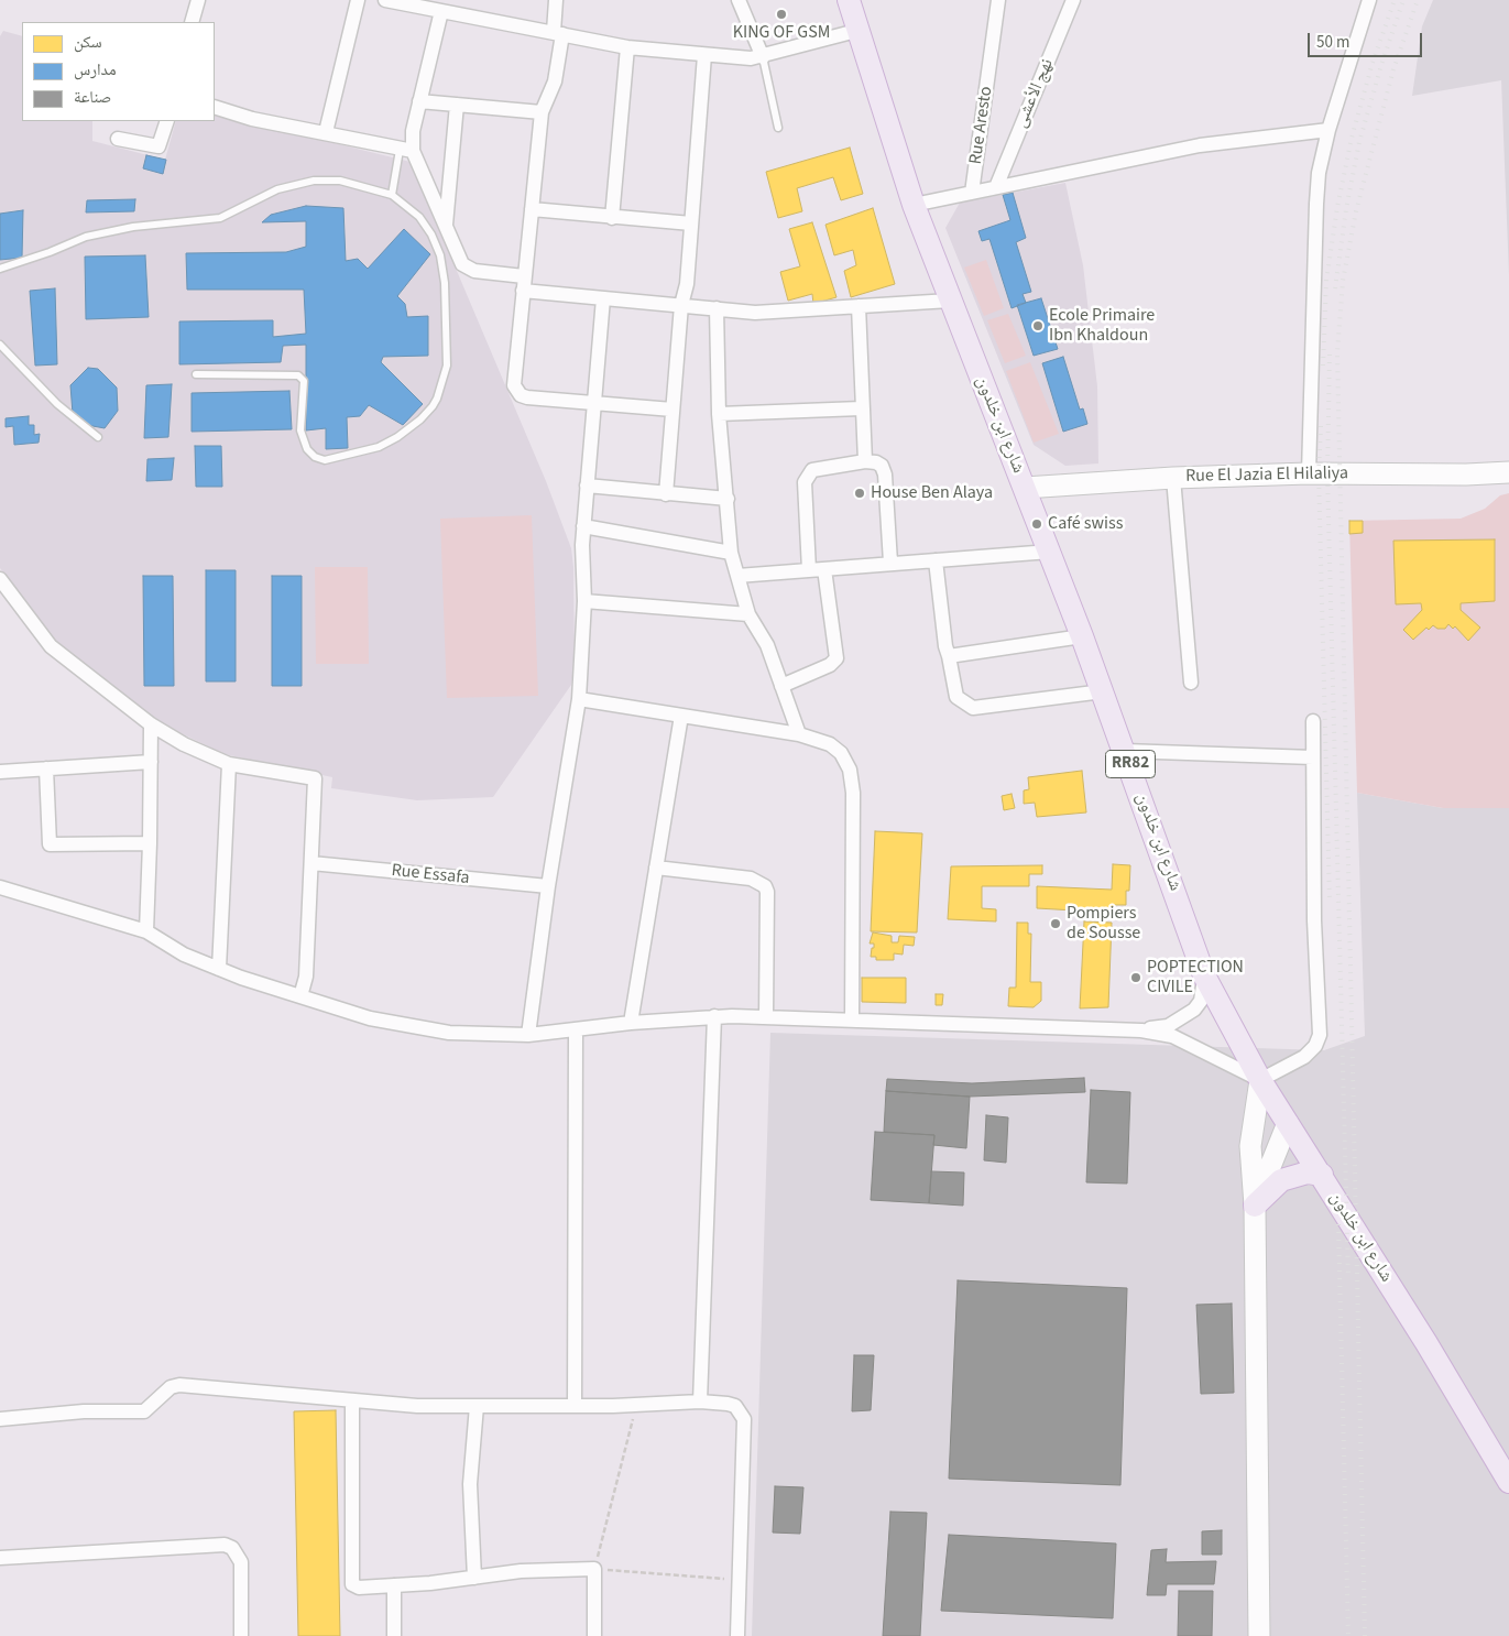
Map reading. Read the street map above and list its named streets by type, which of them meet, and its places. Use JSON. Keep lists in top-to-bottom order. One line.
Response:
{"streets":{"main road":["شارع ابن خلدون","Rue El Jazia El Hilaliya","RR82"],"street":["نهج الأعشى","Rue Aresto","Rue Essafa"]},"crossings":[["شارع ابن خلدون","Rue El Jazia El Hilaliya"]],"places":["KING OF GSM","Ecole Primaire Ibn Khaldoun","House Ben Alaya","Café swiss","Pompiers de Sousse","POPTECTION CIVILE"],"legend":["سكن","مدارس","صناعة"],"scale_bar":"50 m"}
